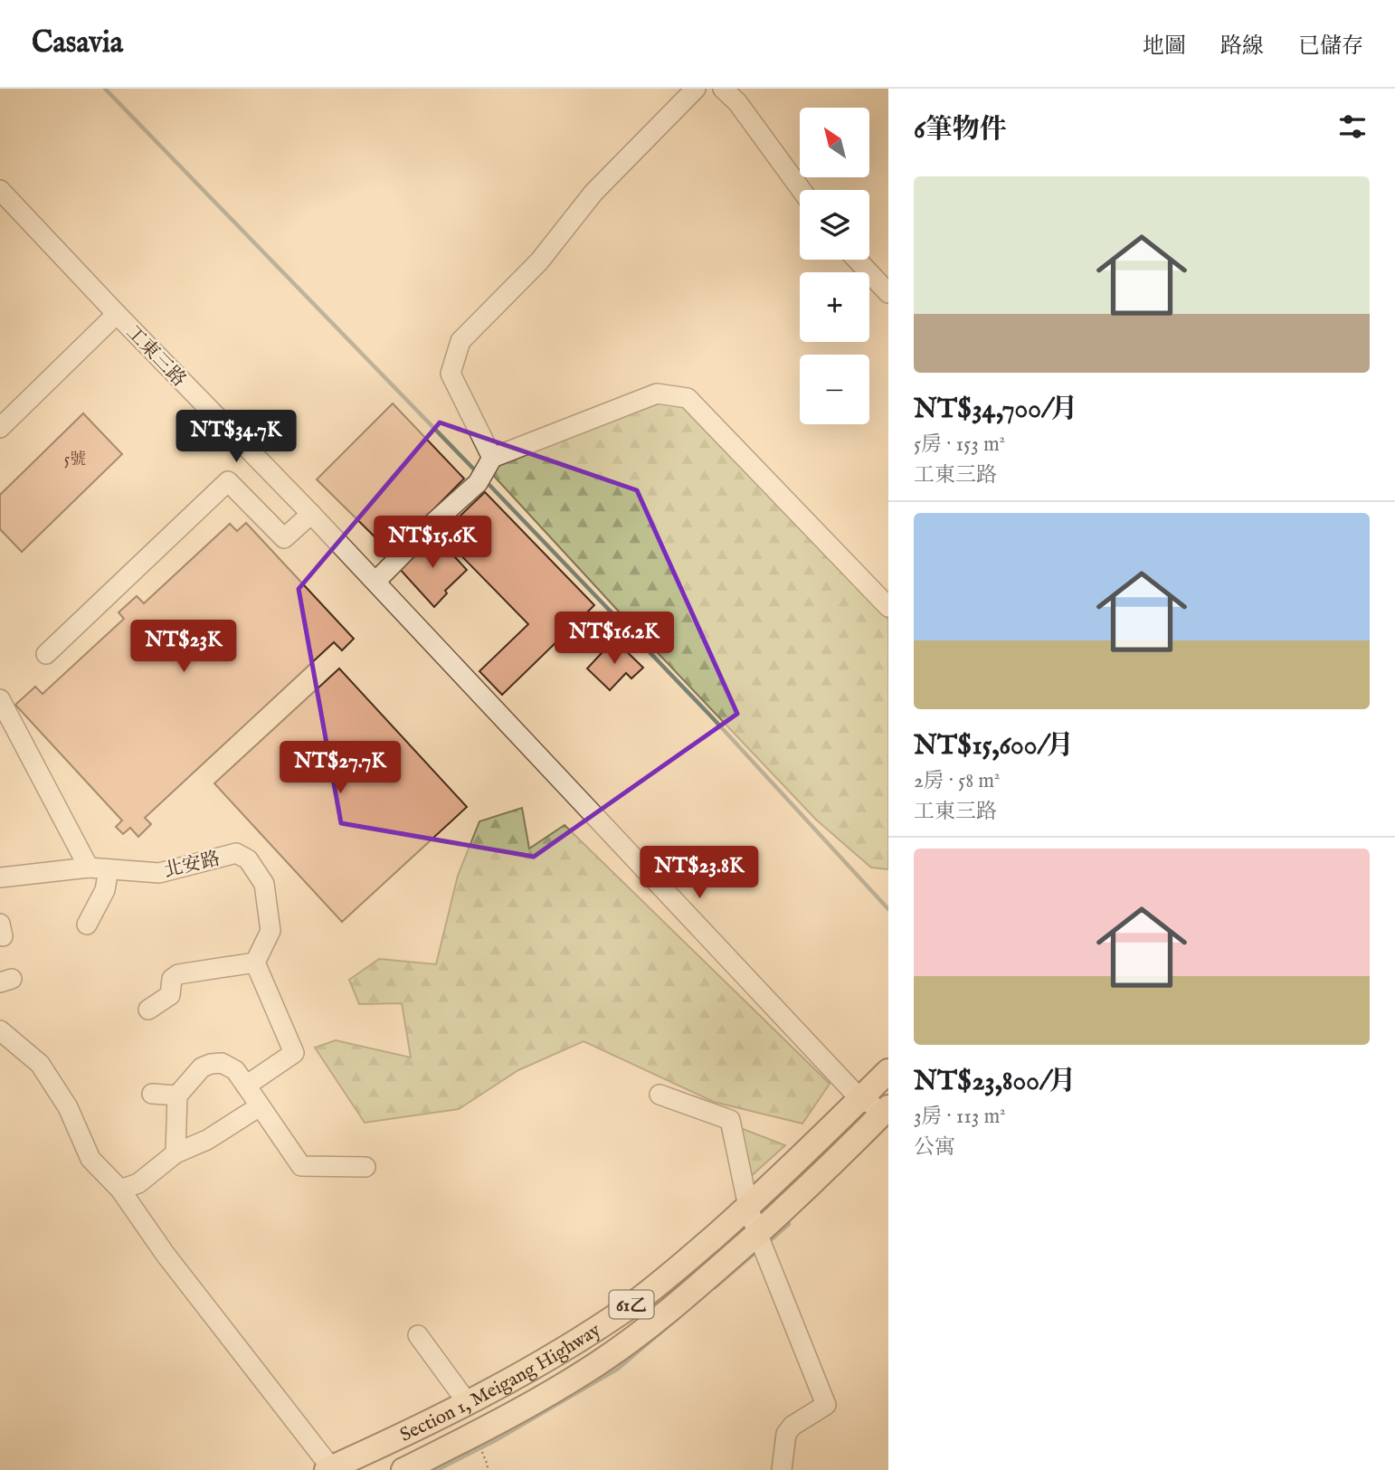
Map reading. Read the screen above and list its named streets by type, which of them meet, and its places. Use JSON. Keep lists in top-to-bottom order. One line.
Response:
{"streets":{"main road":["61乙","Section 1, Meigang Highway"],"street":["工東三路","北安路"]},"crossings":[["工東三路","Section 1, Meigang Highway"]],"house_numbers":["5號"],"north":"top left","page":{"header":"Casavia","nav":["地圖","路線","已儲存"],"heading":"6筆物件","map_buttons":["+","−"],"list":[{"name":"NT$34,700/月","note":"5房 · 153 m² · 工東三路"},{"name":"NT$15,600/月","note":"2房 · 58 m² · 工東三路"},{"name":"NT$23,800/月","note":"3房 · 113 m² · 公寓"}],"price":["NT$34.7K","NT$15.6K","NT$16.2K","NT$23K","NT$27.7K","NT$23.8K"]}}
